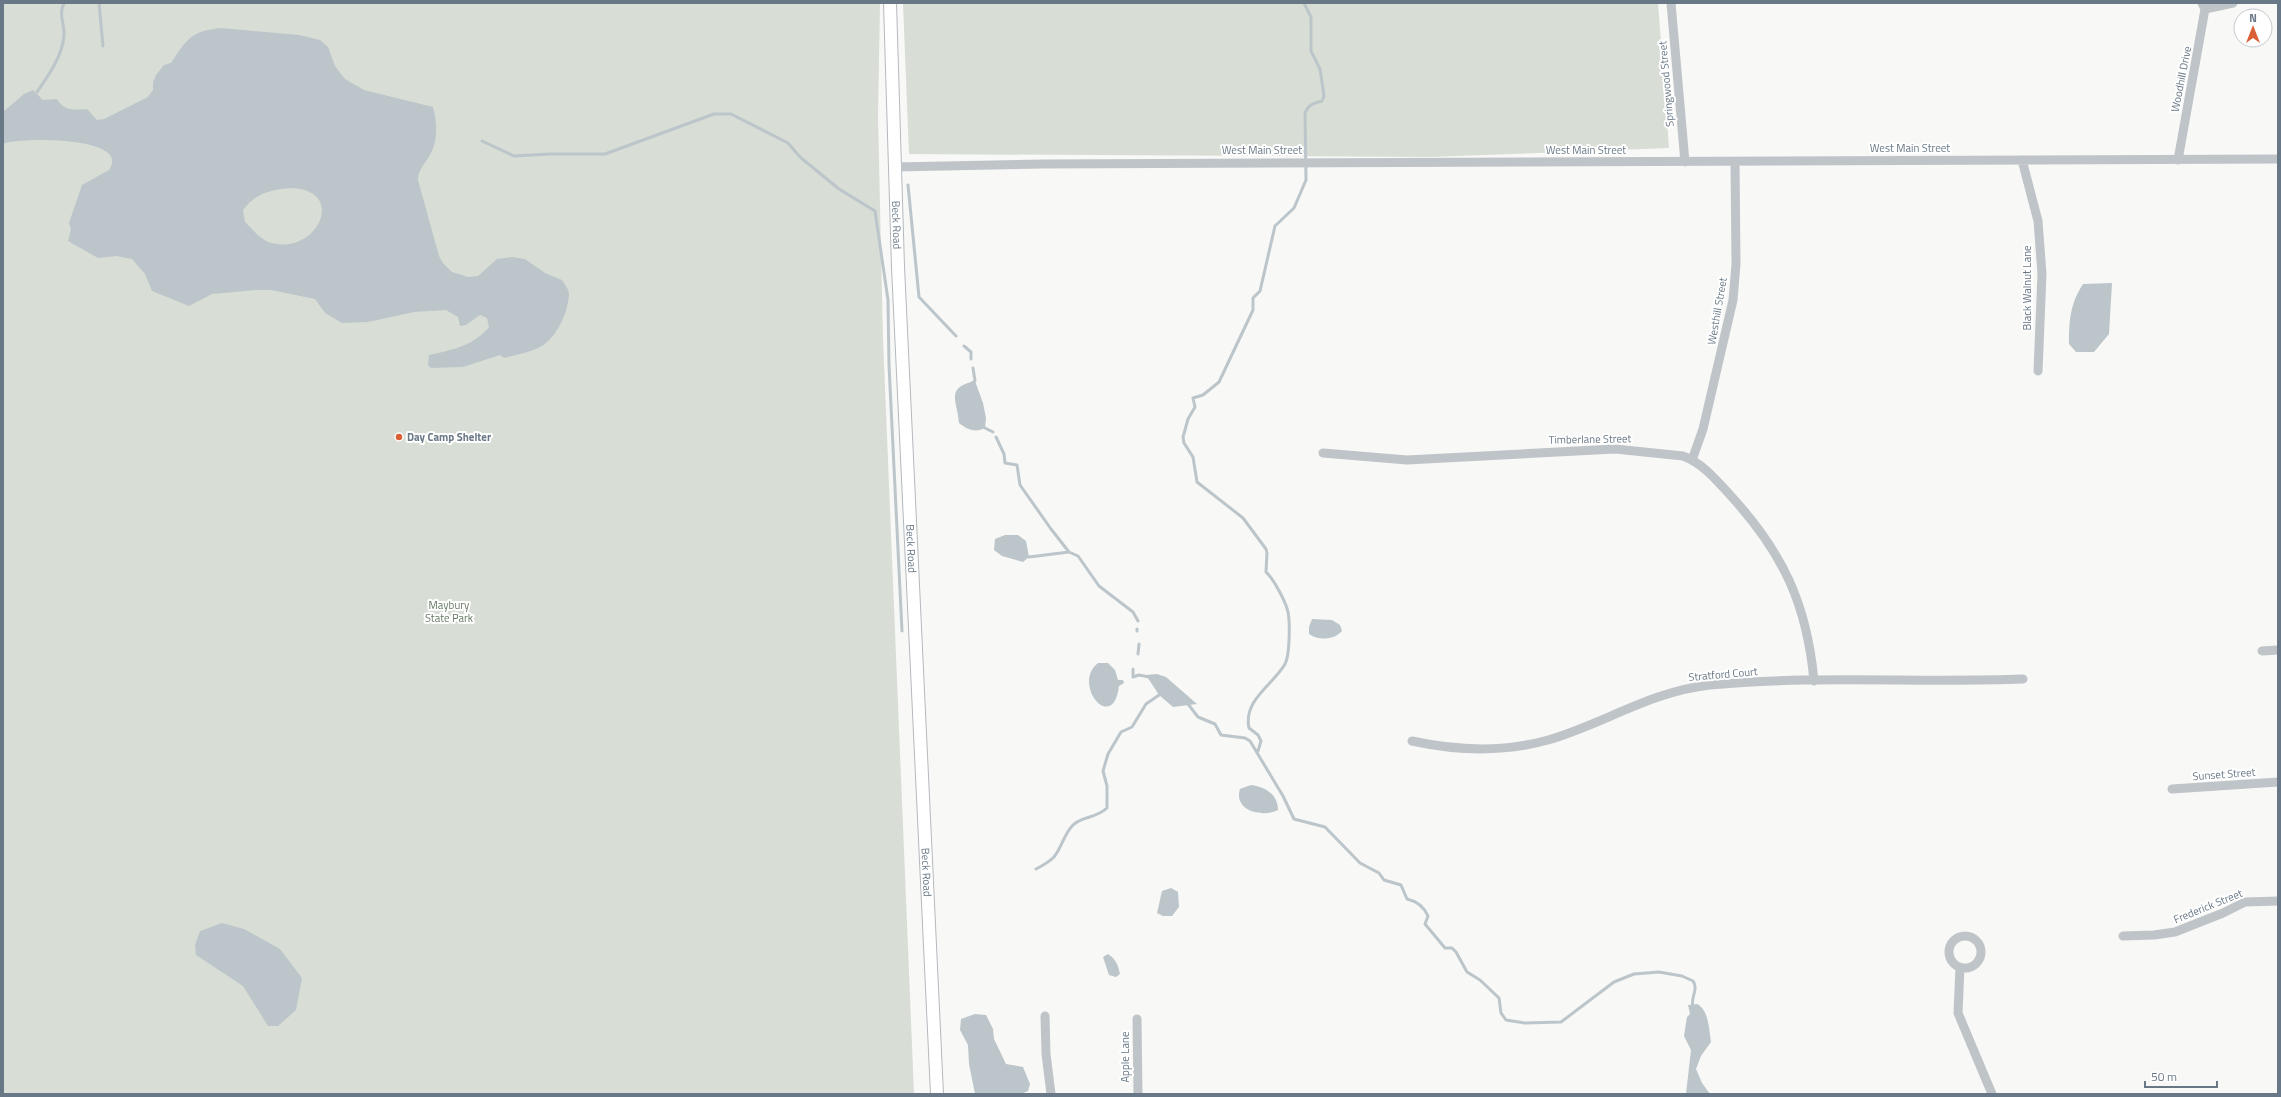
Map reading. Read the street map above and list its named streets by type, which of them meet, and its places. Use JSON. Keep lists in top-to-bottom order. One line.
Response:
{"streets":{"main road":["Beck Road"],"street":["Woodhill Drive","Springwood Street","West Main Street","Black Walnut Lane","Westhill Street","Timberlane Street","Stratford Court","Sunset Street","Frederick Street","Apple Lane"]},"crossings":[["Woodhill Drive","West Main Street"],["Springwood Street","West Main Street"],["West Main Street","Beck Road"],["West Main Street","Black Walnut Lane"],["West Main Street","Westhill Street"],["Westhill Street","Timberlane Street"],["Timberlane Street","Stratford Court"]],"parks":["Maybury State Park"],"places":["Day Camp Shelter"],"scale_bar":"50 m","north":"top"}
